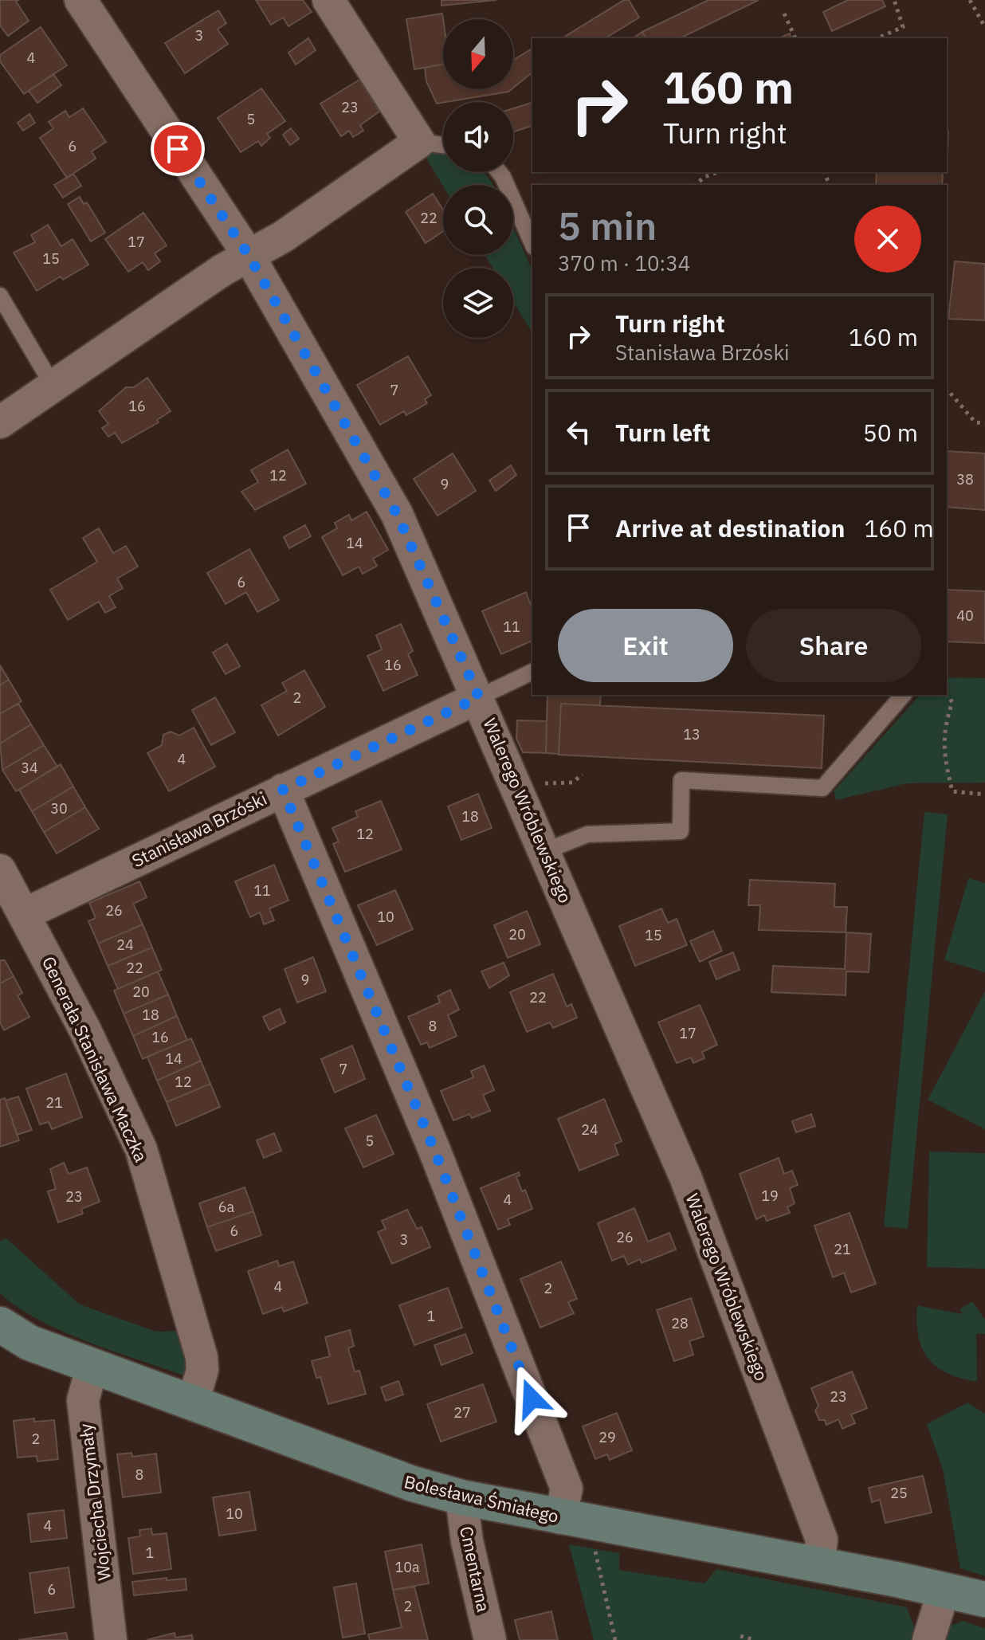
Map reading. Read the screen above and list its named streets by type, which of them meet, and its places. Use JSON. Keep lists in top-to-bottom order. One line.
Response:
{"streets":{"street":["Walerego Wróblewskiego","Stanisława Brzóski","Generała Stanisława Maczka","Bolesława Śmiałego","Wojciecha Drzymały","Cmentarna"]},"crossings":[["Walerego Wróblewskiego","Stanisława Brzóski"],["Walerego Wróblewskiego","Bolesława Śmiałego"],["Stanisława Brzóski","Generała Stanisława Maczka"],["Generała Stanisława Maczka","Bolesława Śmiałego"],["Bolesława Śmiałego","Wojciecha Drzymały"],["Bolesława Śmiałego","Cmentarna"]],"house_numbers":["3","4","23","5","6","22","17","15","7","16","12","38","9","14","6","40","11","16","2","13","4","34","30","18","12","11","26","10","20","15","24","22","9","20","22","18","8","17","16","14","7","12","21","24","5","19","23","4","6a","6","26","3","21","4","2","1","28","23","27","29","2","8","25","10","4","1","10a","6","2"],"north":"bottom","page":{"turn":["160 m","Turn right"],"heading":["5 min","370 m · 10:34"],"list":[{"name":"Turn right","note":"Stanisława Brzóski","value":"160 m"},{"name":"Turn left","value":"50 m"},{"name":"Arrive at destination","value":"160 m"}],"buttons":["Exit","Share"]}}
